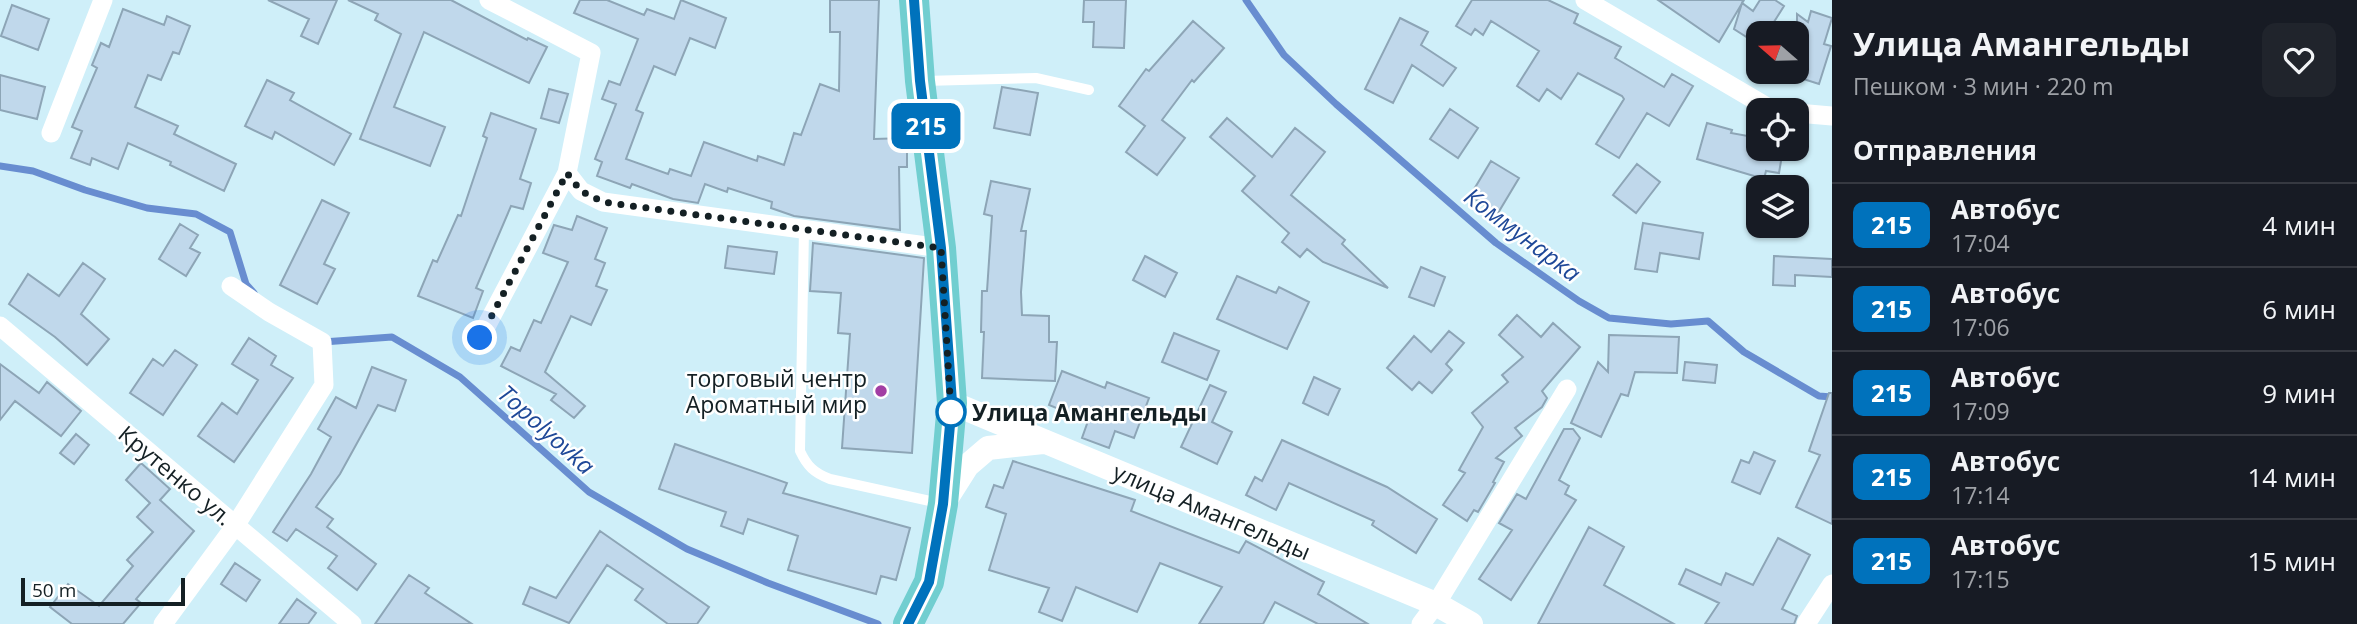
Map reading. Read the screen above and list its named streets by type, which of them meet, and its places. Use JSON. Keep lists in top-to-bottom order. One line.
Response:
{"streets":{"street":["Крутенко ул.","улица Амангельды"]},"water":["Коммунарка","Topolyovka"],"places":["торговый чентр Ароматный мир","Улица Амангельды"],"lines":["bus line 215"],"scale_bar":"50 m","north":"left","page":{"on_map":"215","heading":[["Улица Амангельды","Пешком · 3 мин · 220 m"],"Отправления"],"list":[{"mark":"215","name":"Автобус","note":"17:04","value":"4 мин"},{"mark":"215","name":"Автобус","note":"17:06","value":"6 мин"},{"mark":"215","name":"Автобус","note":"17:09","value":"9 мин"},{"mark":"215","name":"Автобус","note":"17:14","value":"14 мин"},{"mark":"215","name":"Автобус","note":"17:15","value":"15 мин"}],"scale":"50 m"}}
